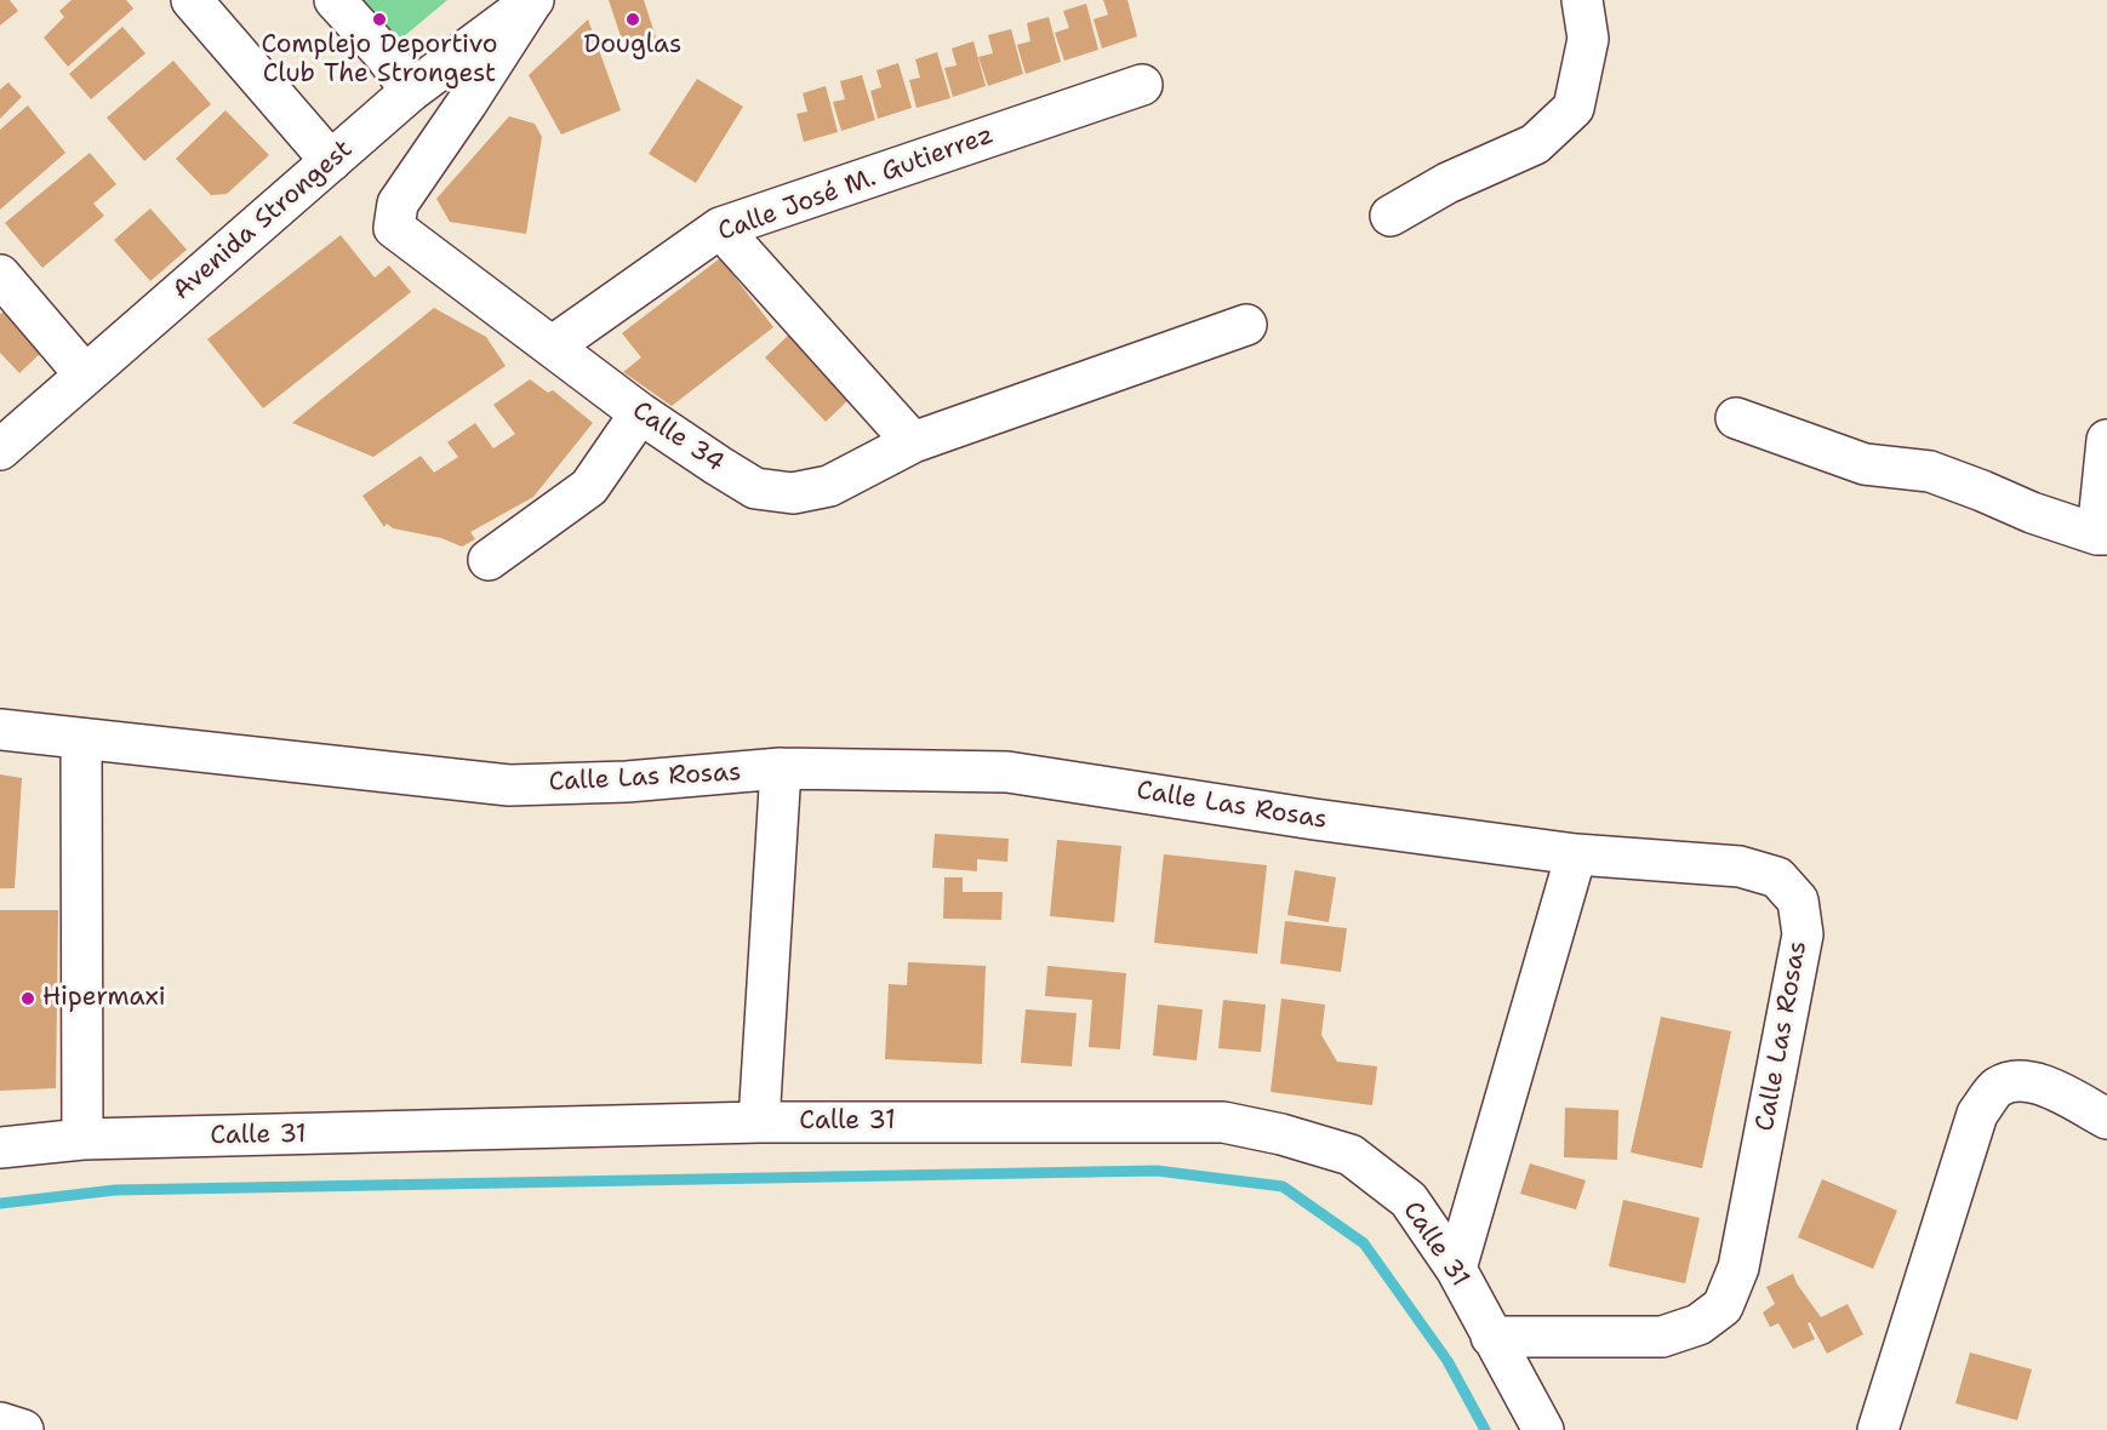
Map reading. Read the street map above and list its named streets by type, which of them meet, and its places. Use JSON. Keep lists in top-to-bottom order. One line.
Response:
{"streets":{"street":["Calle José M. Gutierrez","Avenida Strongest","Calle 34","Calle Las Rosas","Calle 31"]},"crossings":[["Calle José M. Gutierrez","Calle 34"],["Avenida Strongest","Calle 34"],["Calle Las Rosas","Calle 31"]],"places":["Complejo Deportivo Club The Strongest","Douglas","Hipermaxi"]}
